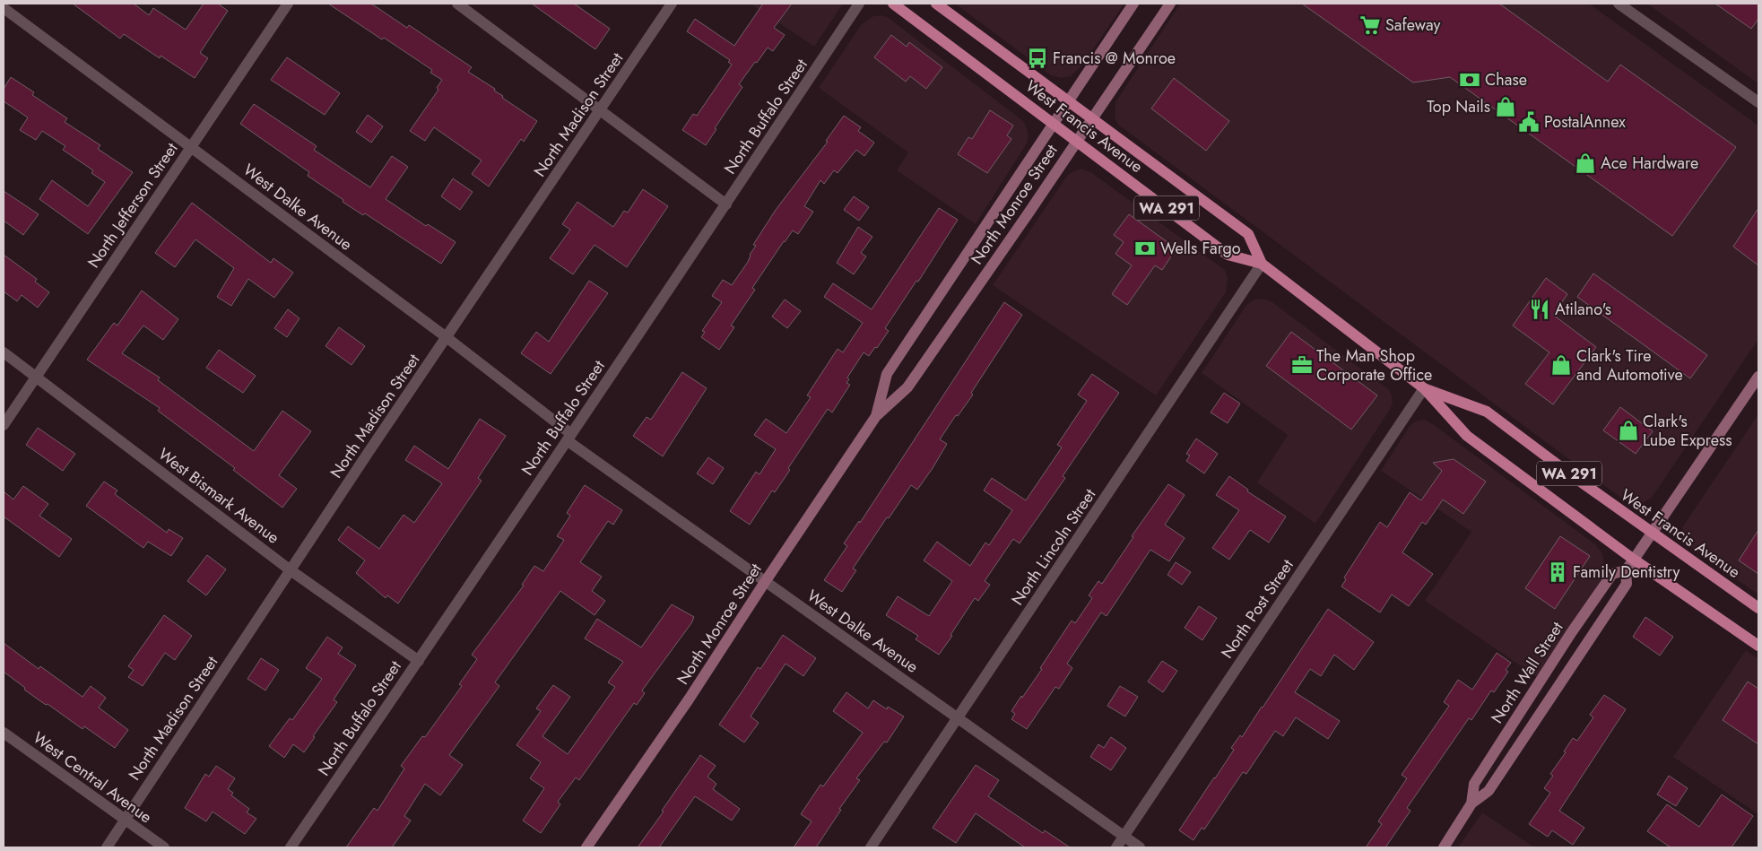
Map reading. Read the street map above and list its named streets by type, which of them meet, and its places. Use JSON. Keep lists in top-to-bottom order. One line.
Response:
{"streets":{"main road":["West Francis Avenue","North Monroe Street","WA 291","North Wall Street"],"street":["North Madison Street","North Buffalo Street","North Jefferson Street","West Dalke Avenue","West Bismark Avenue","North Lincoln Street","North Post Street","West Central Avenue"]},"crossings":[["North Madison Street","West Dalke Avenue"],["North Madison Street","West Bismark Avenue"],["North Madison Street","West Central Avenue"],["North Buffalo Street","West Dalke Avenue"],["North Buffalo Street","West Bismark Avenue"],["West Francis Avenue","North Monroe Street"],["West Francis Avenue","North Lincoln Street"],["West Francis Avenue","North Post Street"],["West Francis Avenue","North Wall Street"],["North Monroe Street","West Dalke Avenue"],["North Jefferson Street","West Dalke Avenue"],["North Jefferson Street","West Bismark Avenue"],["West Dalke Avenue","North Lincoln Street"],["West Dalke Avenue","North Post Street"]],"places":{"supermarket":["Safeway"],"bus stop":["Francis @ Monroe"],"bank":["Chase","Wells Fargo"],"shop":["Top Nails","Ace Hardware","Clark's Tire and Automotive","Clark's Lube Express"],"public building":["PostalAnnex"],"restaurant":["Atilano's"],"office":["The Man Shop Corporate Office"],"building":["Family Dentistry"]}}
